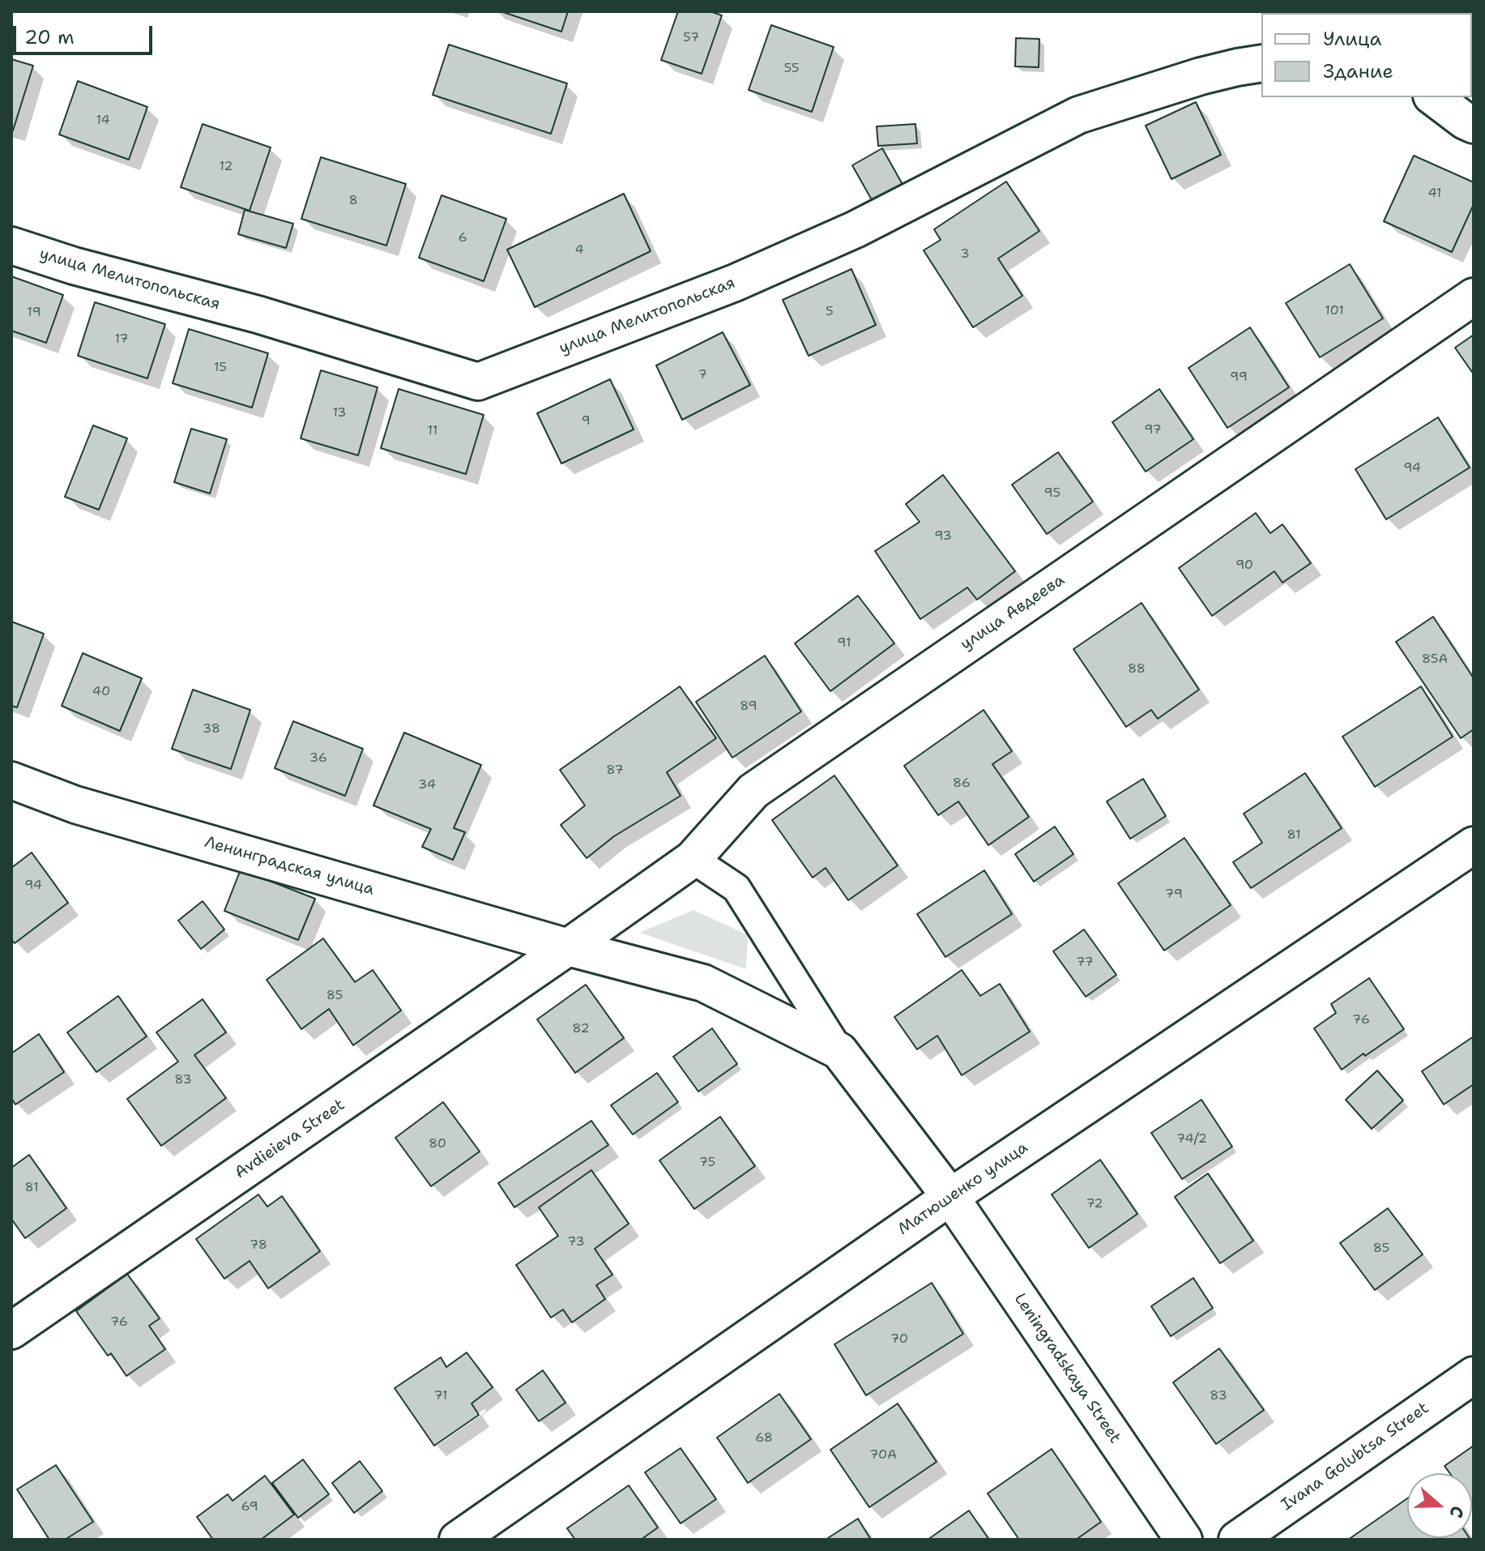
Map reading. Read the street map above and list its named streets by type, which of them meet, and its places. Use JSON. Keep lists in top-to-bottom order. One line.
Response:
{"streets":{"street":["улица Мелитопольская","улица Авдеева","Ленинградская улица","Avdieieva Street","Матюшенко улица","Leningradskaya Street","Ivana Golubtsa Street"]},"crossings":[["улица Авдеева","Ленинградская улица"],["улица Авдеева","Avdieieva Street"],["Ленинградская улица","Avdieieva Street"],["Ленинградская улица","Leningradskaya Street"],["Матюшенко улица","Leningradskaya Street"]],"house_numbers":["57","55","14","12","41","8","6","4","3","101","5","19","17","15","7","99","13","9","97","11","94","95","93","90","91","85А","88","40","89","38","36","87","86","34","81","94","79","77","85","76","82","83","74/2","80","75","81","72","73","78","85","76","70","71","83","68","70А","69"],"legend":["Улица","Здание"],"scale_bar":"20 m","north":"right"}
